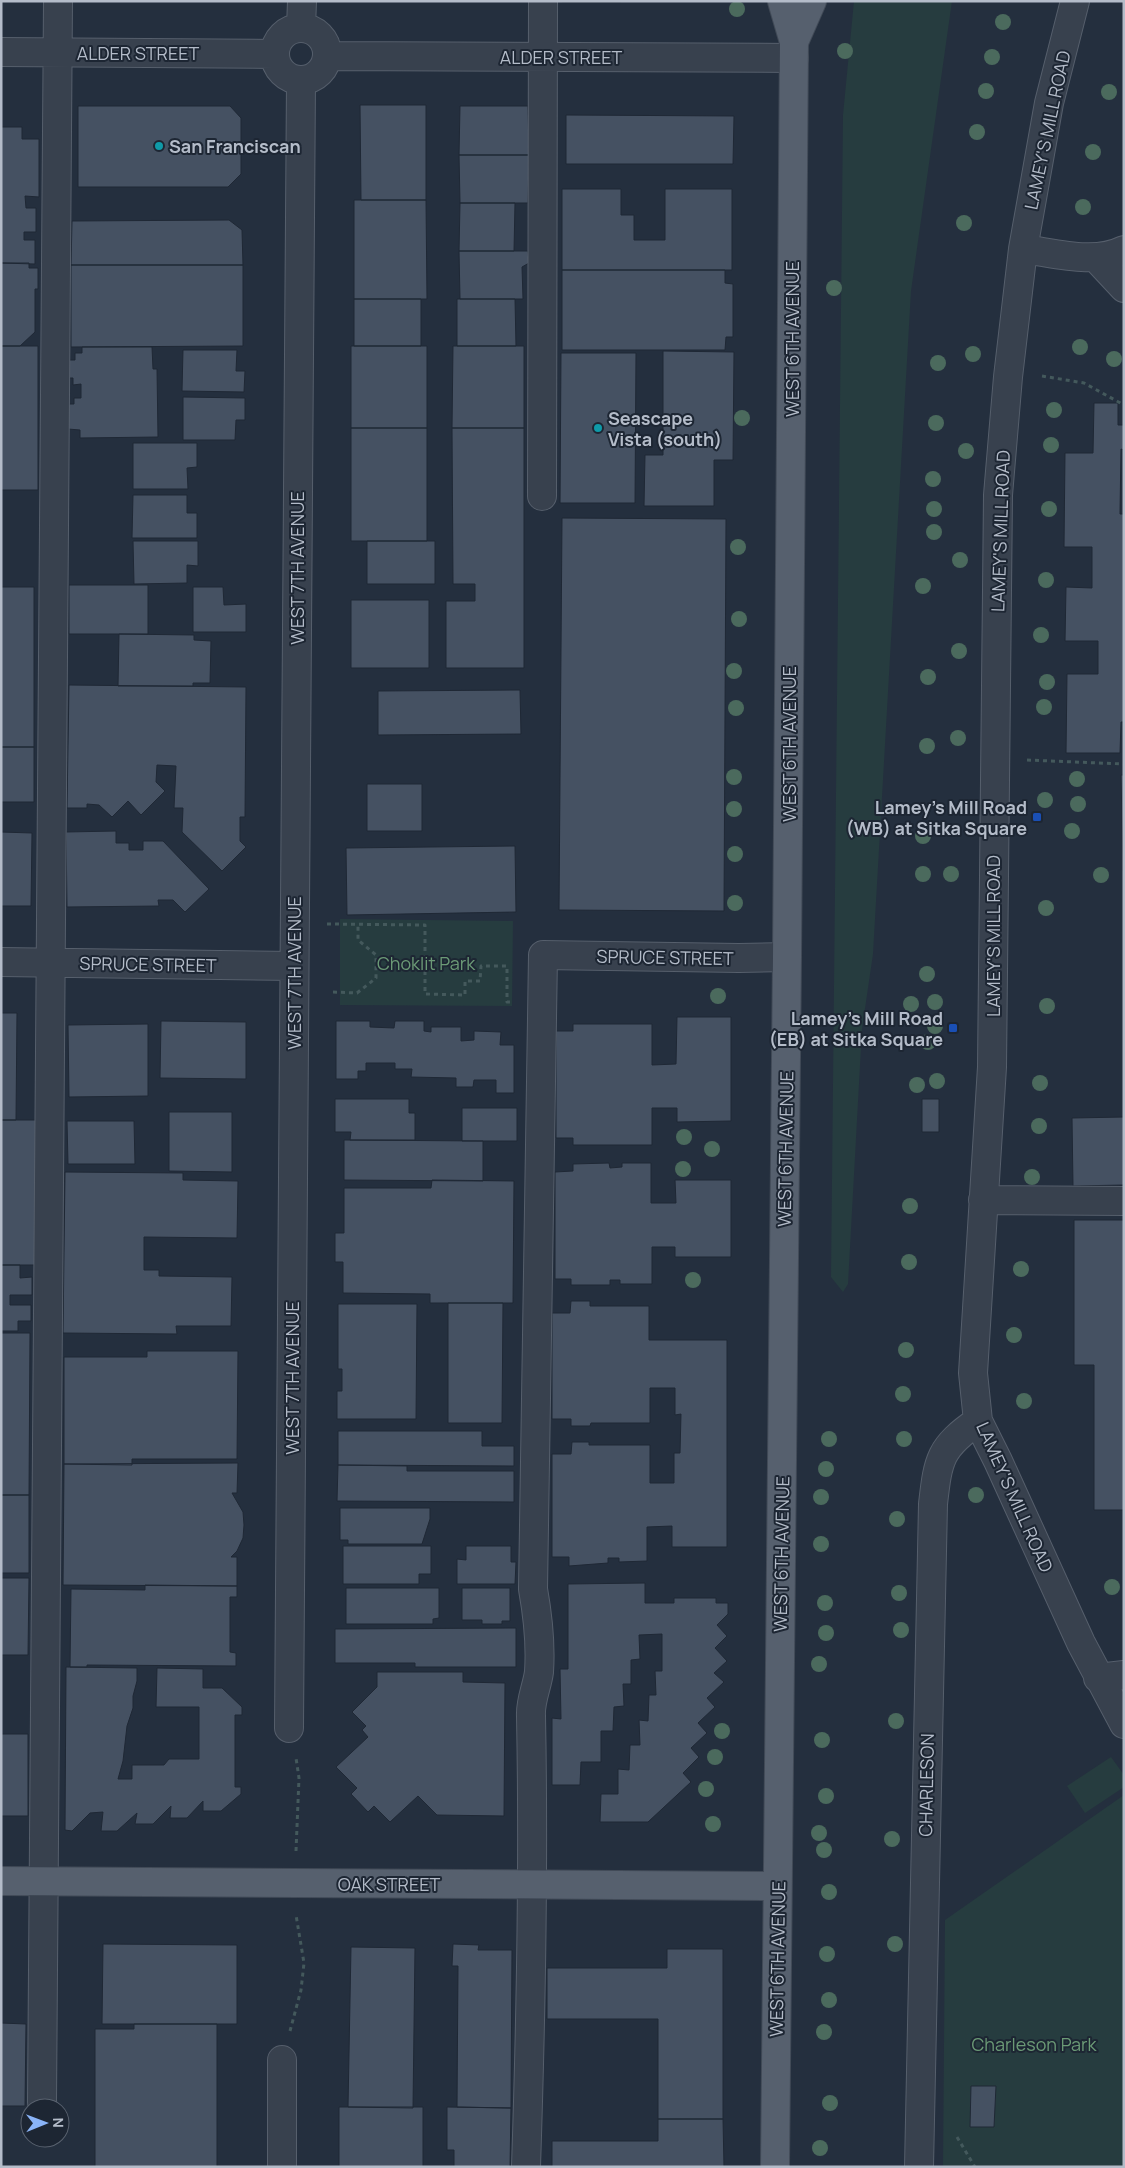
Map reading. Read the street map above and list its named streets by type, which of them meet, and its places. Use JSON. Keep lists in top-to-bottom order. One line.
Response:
{"streets":{"main road":["WEST 6TH AVENUE","OAK STREET"],"street":["ALDER STREET","LAMEY'S MILL ROAD","WEST 7TH AVENUE","SPRUCE STREET","CHARLESON"]},"crossings":[["ALDER STREET","WEST 6TH AVENUE"],["ALDER STREET","WEST 7TH AVENUE"],["LAMEY'S MILL ROAD","CHARLESON"],["WEST 6TH AVENUE","SPRUCE STREET"],["WEST 6TH AVENUE","OAK STREET"],["WEST 7TH AVENUE","SPRUCE STREET"],["SPRUCE STREET","OAK STREET"]],"parks":["Choklit Park","Charleson Park"],"places":{"other":["San Franciscan","Seascape Vista (south)"],"transit":["Lamey's Mill Road (WB) at Sitka Square","Lamey's Mill Road (EB) at Sitka Square"]},"north":"right"}
